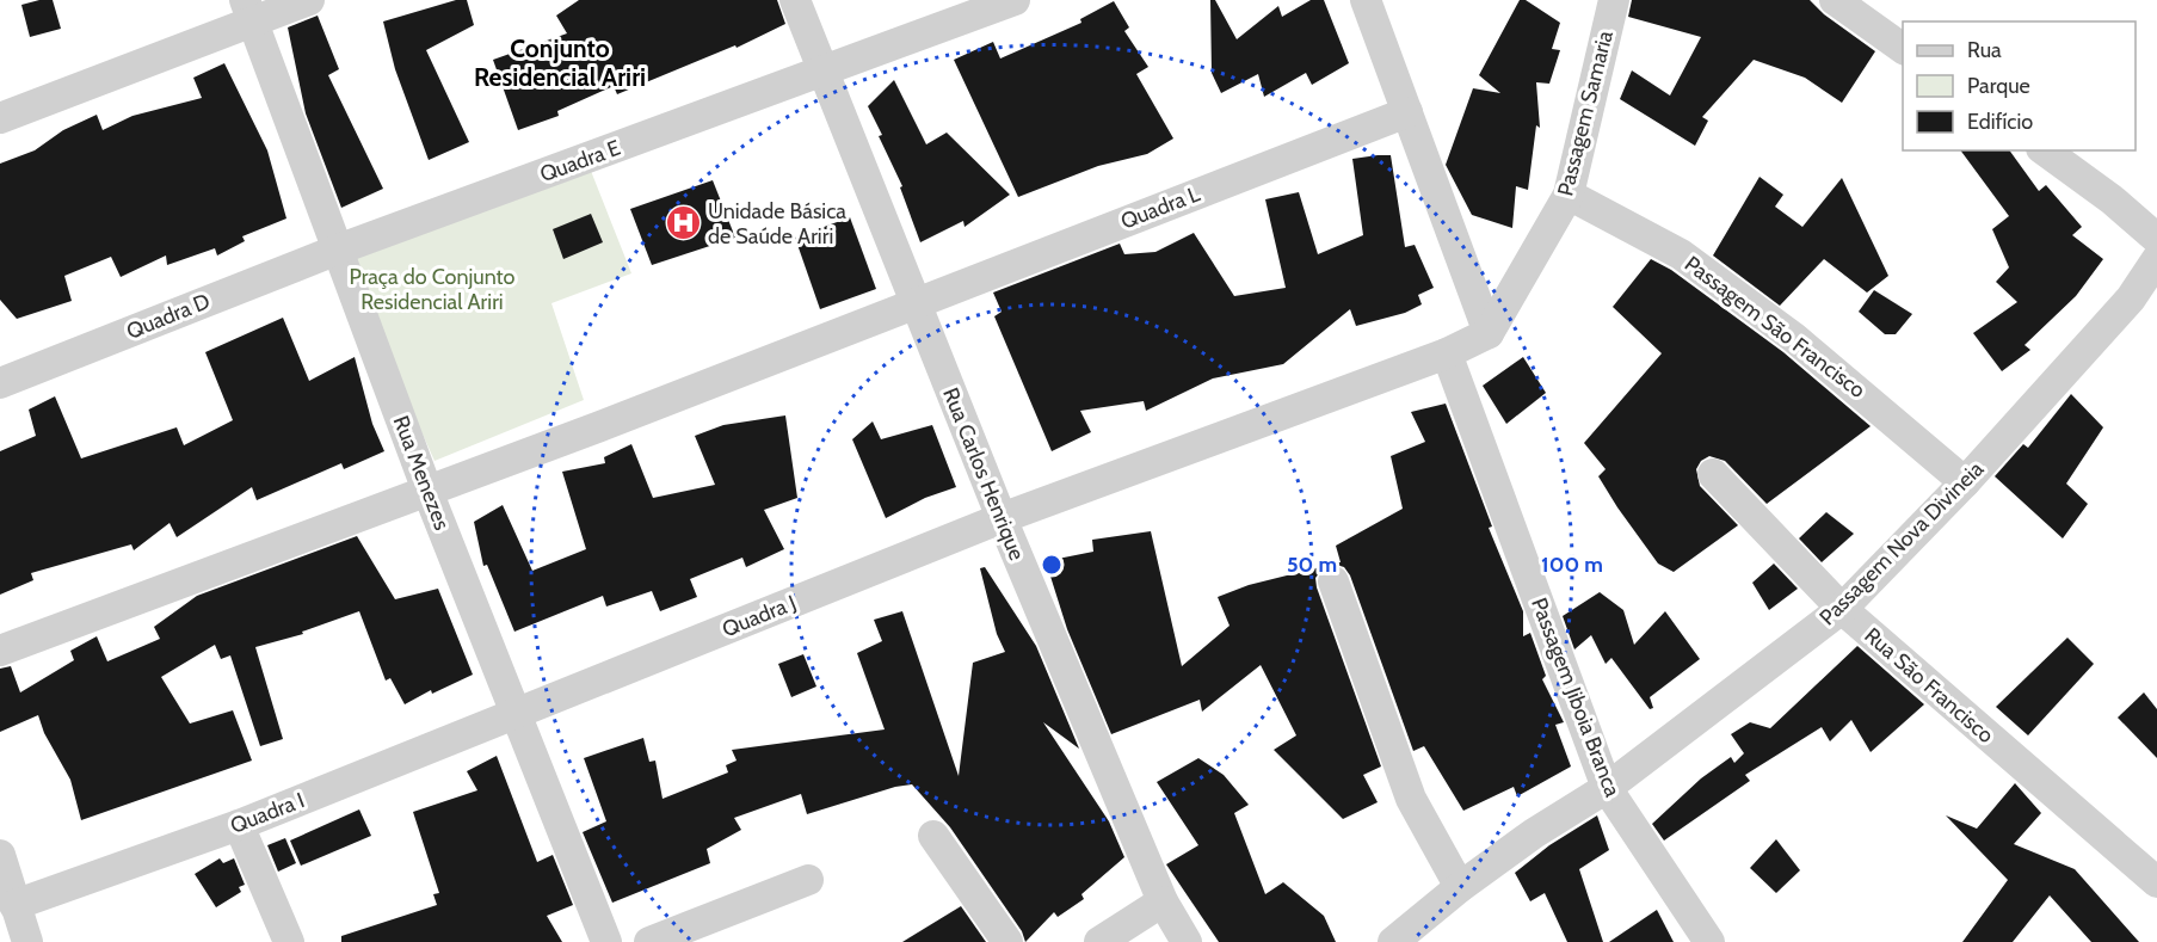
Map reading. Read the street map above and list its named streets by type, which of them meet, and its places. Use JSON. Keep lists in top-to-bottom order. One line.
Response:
{"streets":{"street":["Passagem Samaria","Quadra E","Quadra L","Quadra D","Passagem São Francisco","Rua Menezes","Rua Carlos Henrique","Passagem Nova Divineia","Quadra J","Rua São Francisco","Passagem Jiboia Branca","Quadra I"]},"crossings":[["Passagem Samaria","Passagem São Francisco"],["Quadra E","Quadra D"],["Quadra E","Rua Menezes"],["Quadra E","Rua Carlos Henrique"],["Quadra L","Rua Carlos Henrique"],["Quadra D","Rua Menezes"],["Passagem São Francisco","Passagem Nova Divineia"],["Rua Menezes","Quadra J"],["Rua Menezes","Quadra I"],["Rua Carlos Henrique","Quadra J"],["Passagem Nova Divineia","Rua São Francisco"],["Passagem Nova Divineia","Passagem Jiboia Branca"],["Quadra J","Quadra I"]],"districts":["Conjunto Residencial Ariri"],"parks":["Praça do Conjunto Residencial Ariri"],"places":{"hospital":["Unidade Básica de Saúde Ariri"]},"legend":["Rua","Parque","Edifício"],"rings":["50 m","100 m"]}
